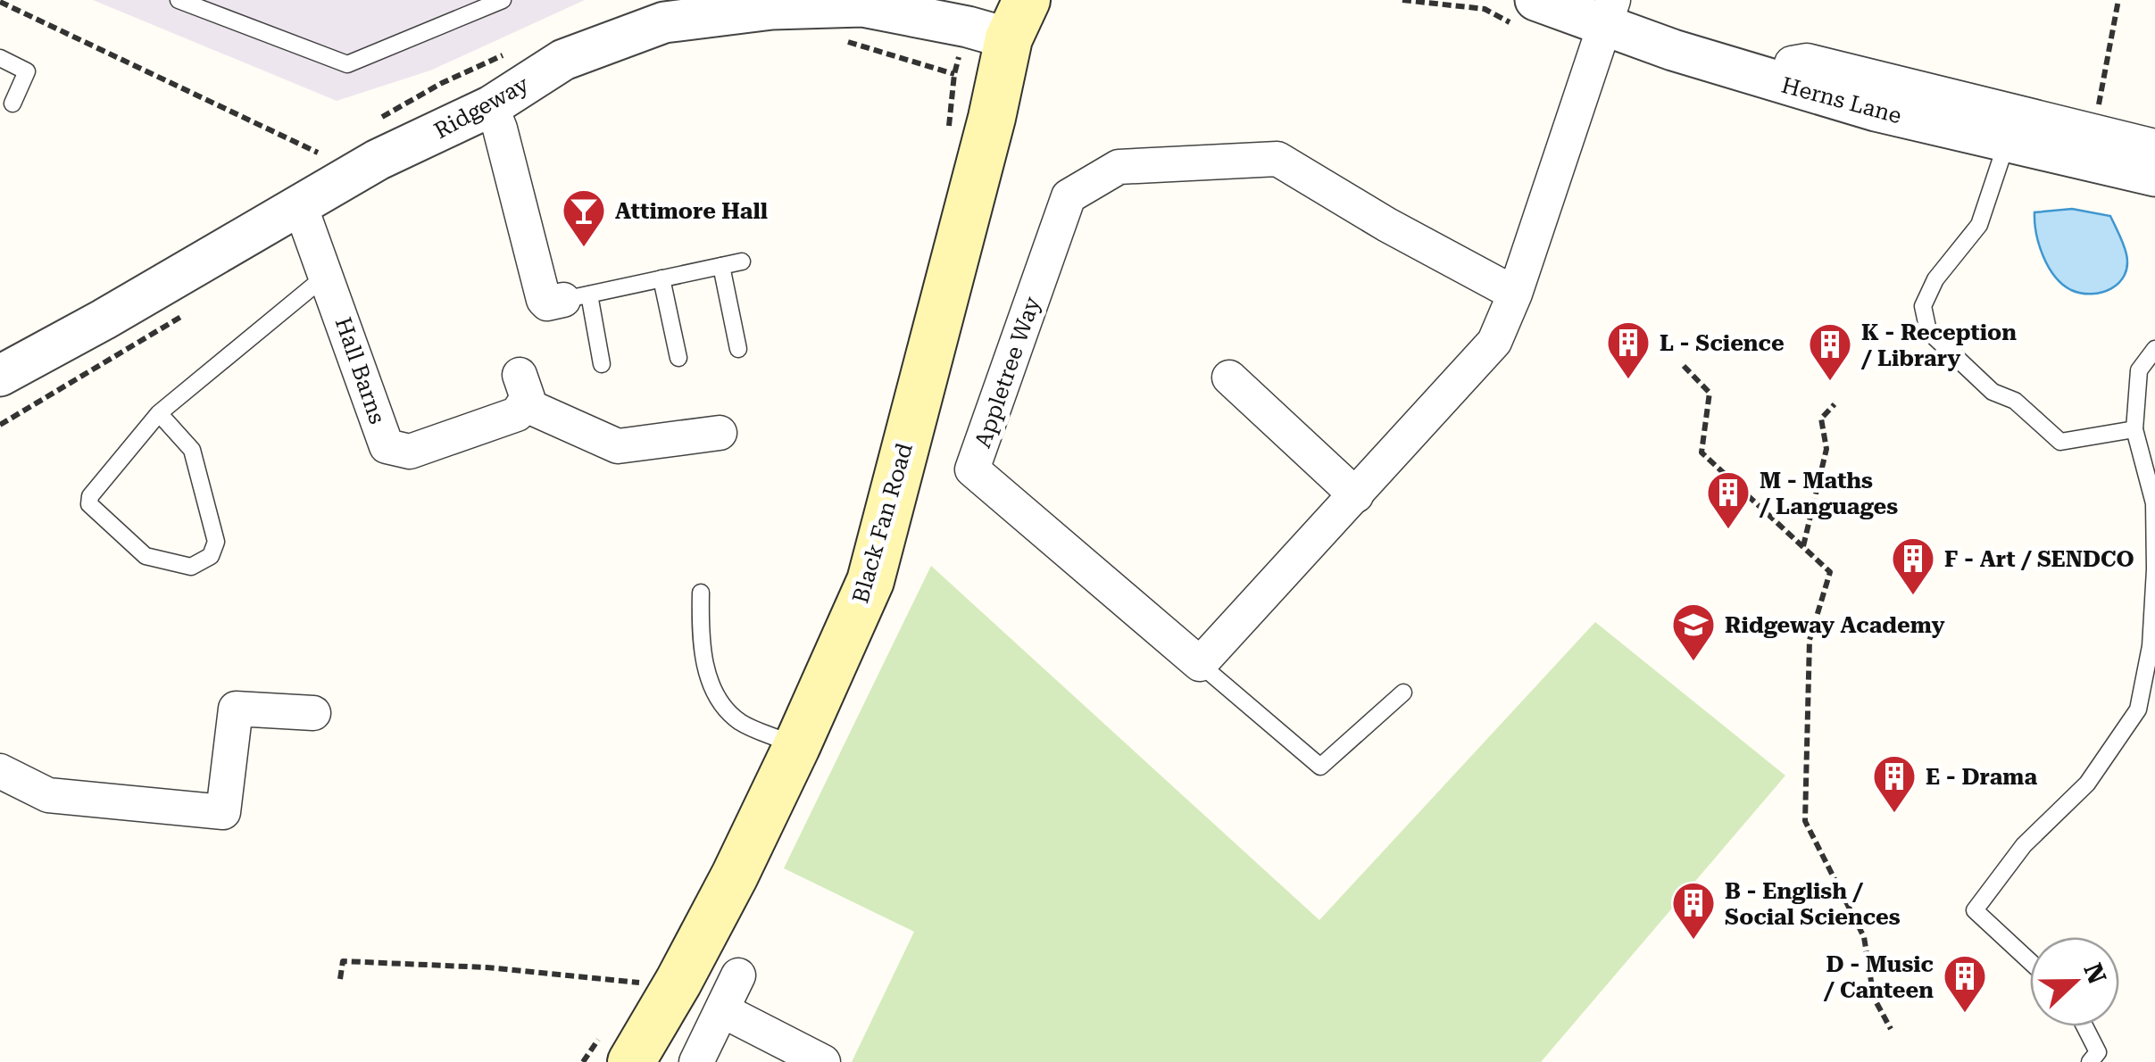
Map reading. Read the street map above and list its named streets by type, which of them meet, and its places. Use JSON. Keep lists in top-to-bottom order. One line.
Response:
{"streets":{"main road":["Black Fan Road"],"street":["Herns Lane","Ridgeway","Hall Barns","Appletree Way"]},"crossings":[["Ridgeway","Hall Barns"],["Ridgeway","Black Fan Road"]],"places":{"bar":["Attimore Hall"],"building":["L - Science","K - Reception / Library","M - Maths / Languages","F - Art / SENDCO","E - Drama","B - English / Social Sciences","D - Music / Canteen"],"school or university":["Ridgeway Academy"]},"north":"right"}
